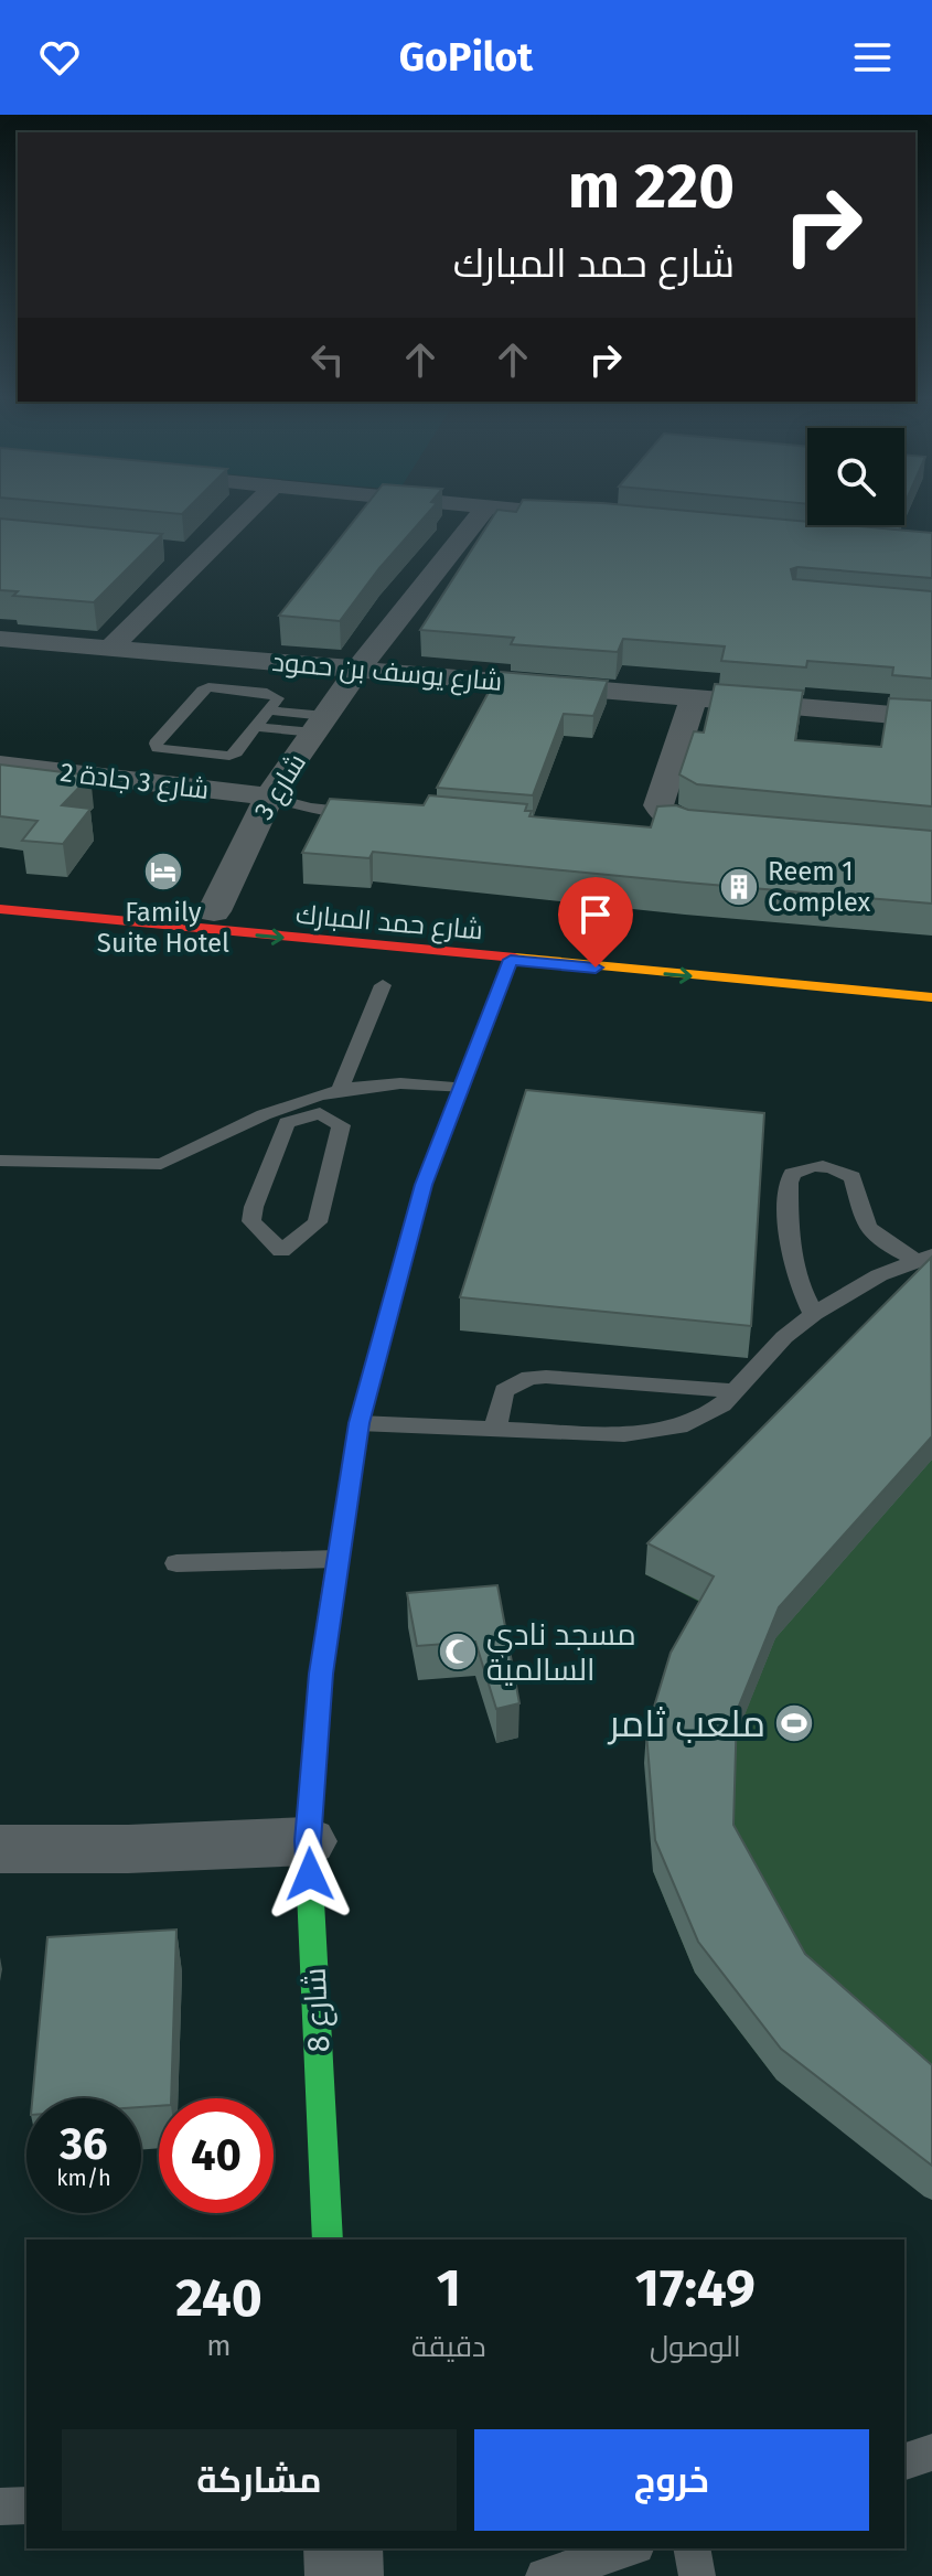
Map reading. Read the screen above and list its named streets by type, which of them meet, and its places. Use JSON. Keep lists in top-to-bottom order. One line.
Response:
{"streets":{"main road":["شارع حمد المبارك","شارع 8"],"street":["شارع يوسف بن حمود","شارع 3 جادة 2","شارع 3"]},"crossings":[["شارع يوسف بن حمود","شارع 3"],["شارع 3 جادة 2","شارع 3"],["شارع 3","شارع حمد المبارك"],["شارع حمد المبارك","شارع 8"]],"places":{"hotel":["Family Suite Hotel"],"building":["Reem 1 Complex"],"mosque":["مسجد نادي السالمية"],"sports":["ملعب ثامر"]},"page":{"header":"GoPilot","turn":["220 m","شارع حمد المبارك"],"speed":"36 km/h","limit":"40","eta":["17:49","الوصول","1","دقيقة","240","m"],"buttons":["خروج","مشاركة"]}}
